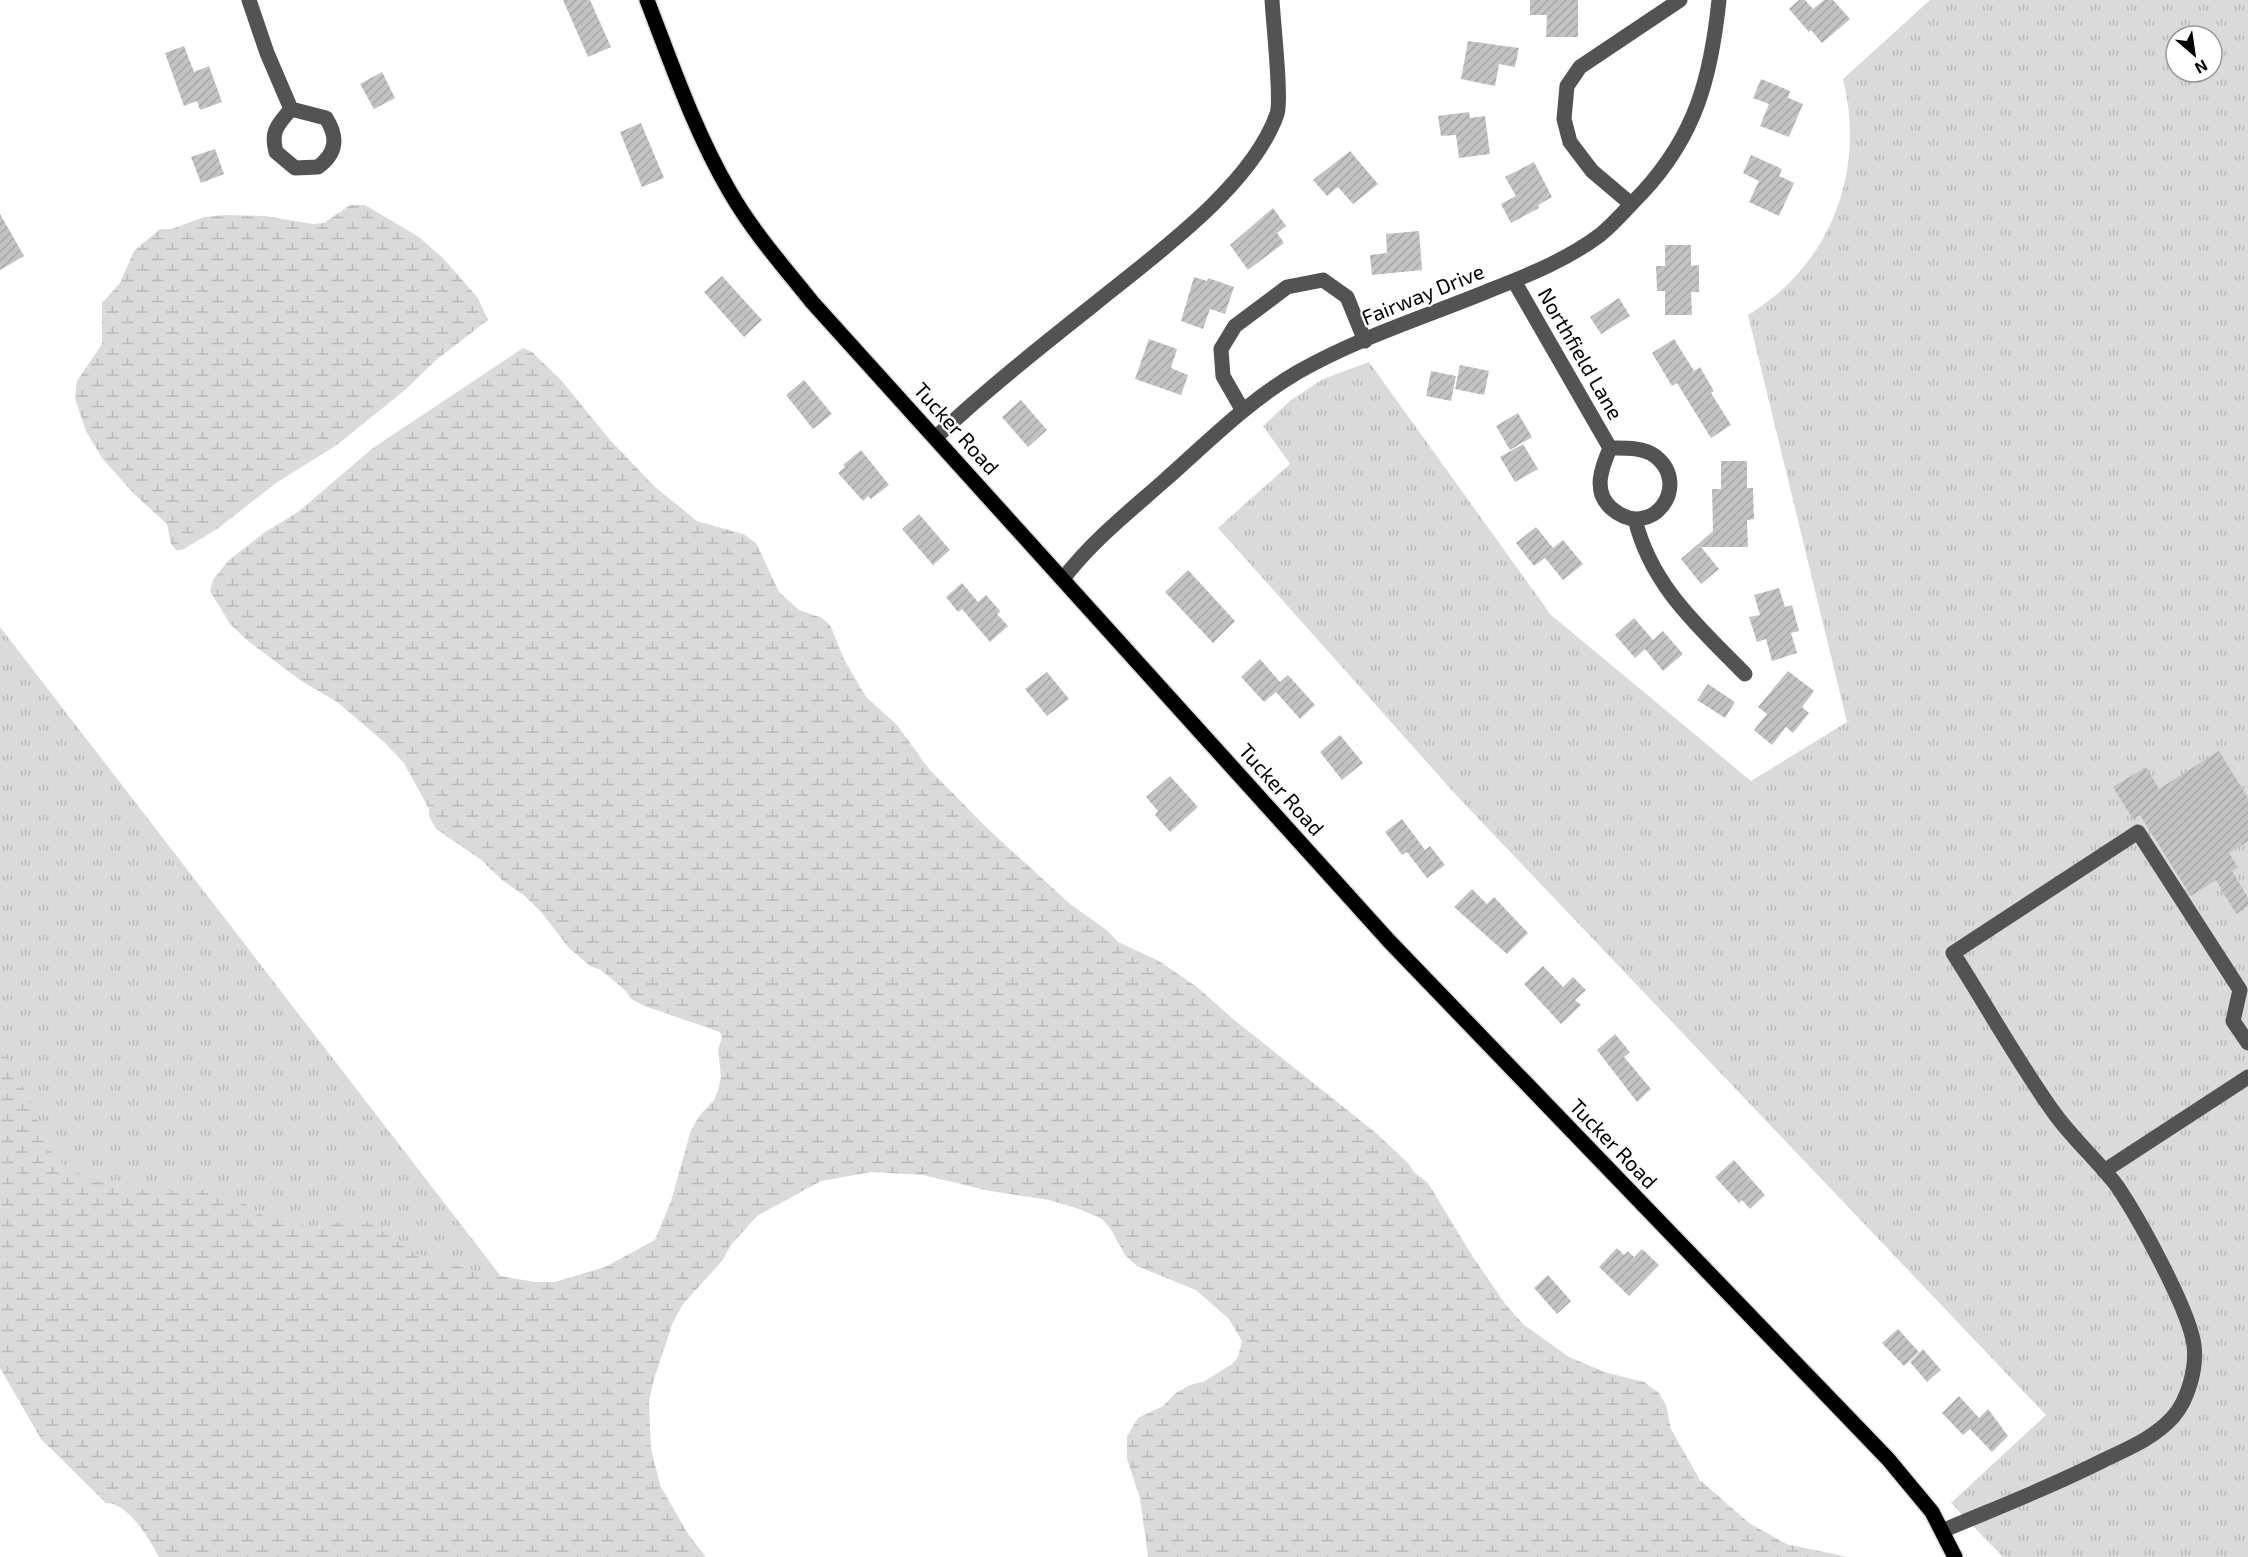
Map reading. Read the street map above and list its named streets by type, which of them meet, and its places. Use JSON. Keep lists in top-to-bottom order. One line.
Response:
{"streets":{"main road":["Tucker Road"],"street":["Fairway Drive","Northfield Lane"]},"crossings":[["Fairway Drive","Northfield Lane"],["Fairway Drive","Tucker Road"]],"north":"bottom right"}
